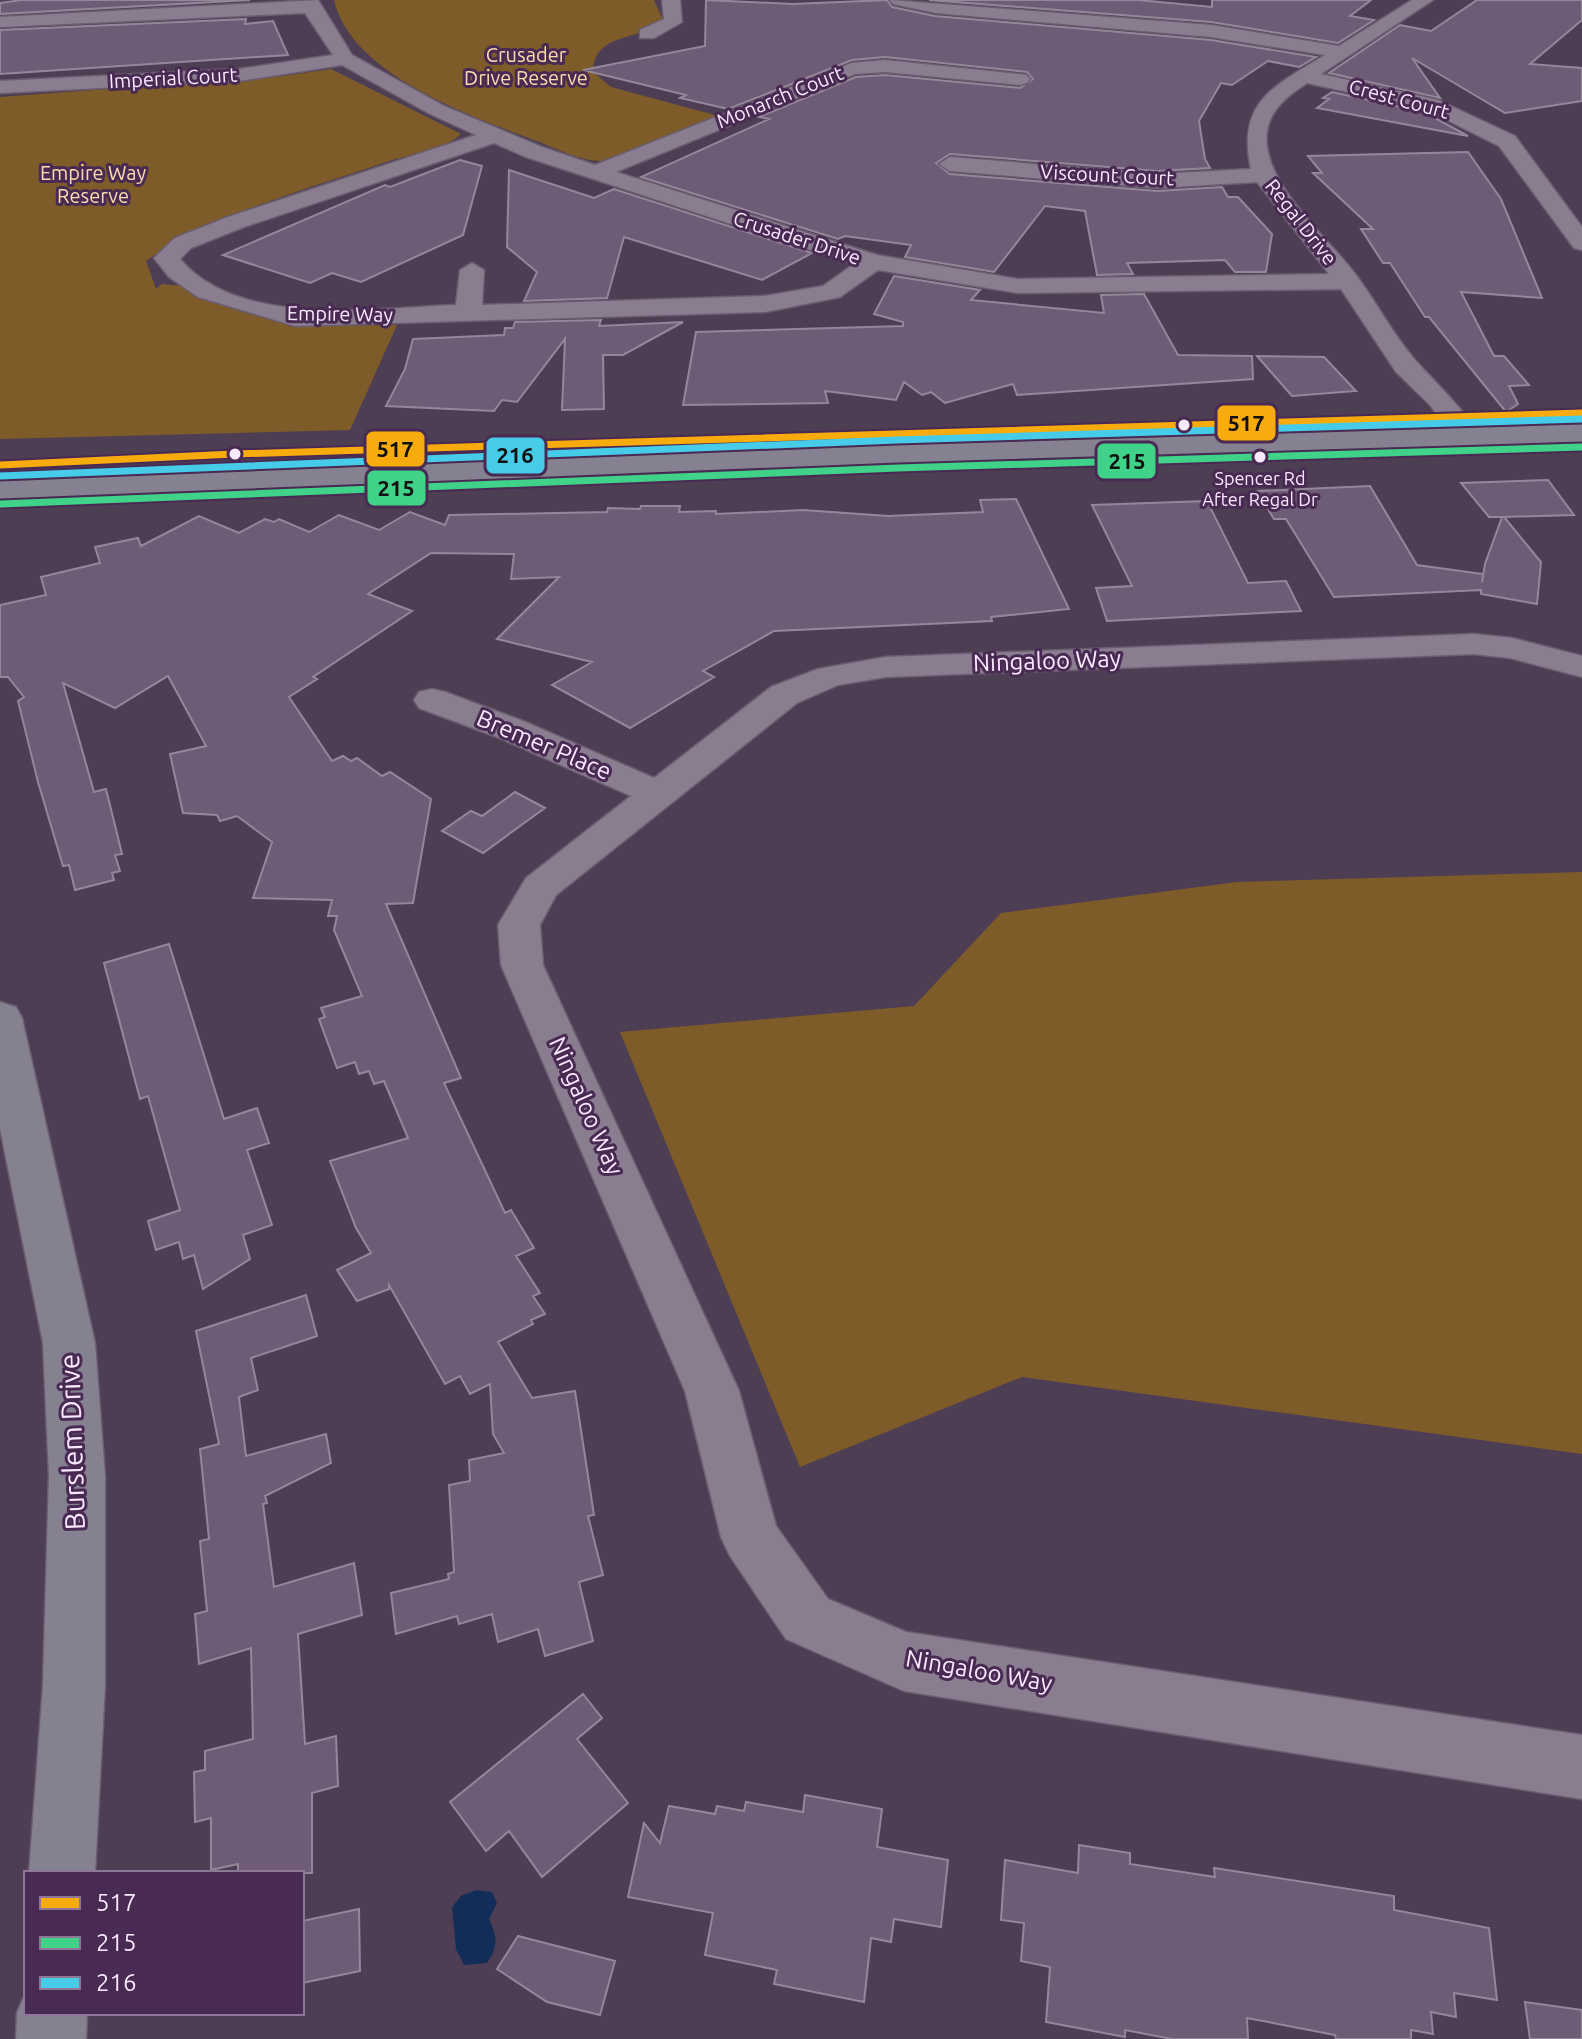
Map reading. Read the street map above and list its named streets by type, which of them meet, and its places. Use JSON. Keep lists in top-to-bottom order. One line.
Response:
{"streets":{"main road":["Burslem Drive"],"street":["Imperial Court","Monarch Court","Crest Court","Viscount Court","Regal Drive","Crusader Drive","Empire Way","Ningaloo Way","Bremer Place"]},"crossings":[["Imperial Court","Crusader Drive"],["Monarch Court","Crusader Drive"],["Crest Court","Regal Drive"],["Viscount Court","Regal Drive"],["Regal Drive","Crusader Drive"],["Crusader Drive","Empire Way"],["Ningaloo Way","Bremer Place"]],"parks":["Crusader Drive Reserve","Empire Way Reserve"],"places":["Spencer Rd After Regal Dr"],"lines":["transit line 517","transit line 216","transit line 215"],"legend":["517","215","216"]}
